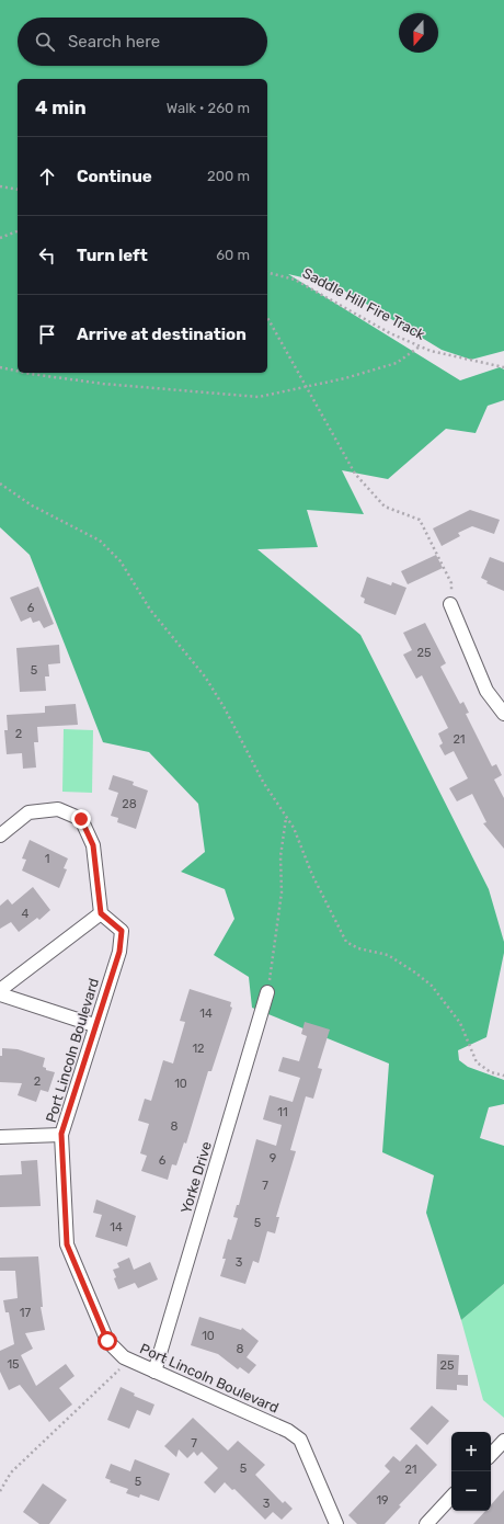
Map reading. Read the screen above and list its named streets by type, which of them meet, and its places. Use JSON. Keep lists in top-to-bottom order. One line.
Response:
{"streets":{"street":["Port Lincoln Boulevard","Yorke Drive"],"path":["Saddle Hill Fire Track"]},"crossings":[["Port Lincoln Boulevard","Yorke Drive"]],"house_numbers":["6","25","5","2","21","28","1","4","14","12","2","10","11","8","9","6","7","5","14","3","17","10","8","15","25","7","5","21","5","19","3"],"north":"bottom","page":{"search":"Search here","heading":["4 min","Walk · 260 m"],"list":[["Continue","200 m"],["Turn left","60 m"],"Arrive at destination"],"map_buttons":["+","−"]}}
